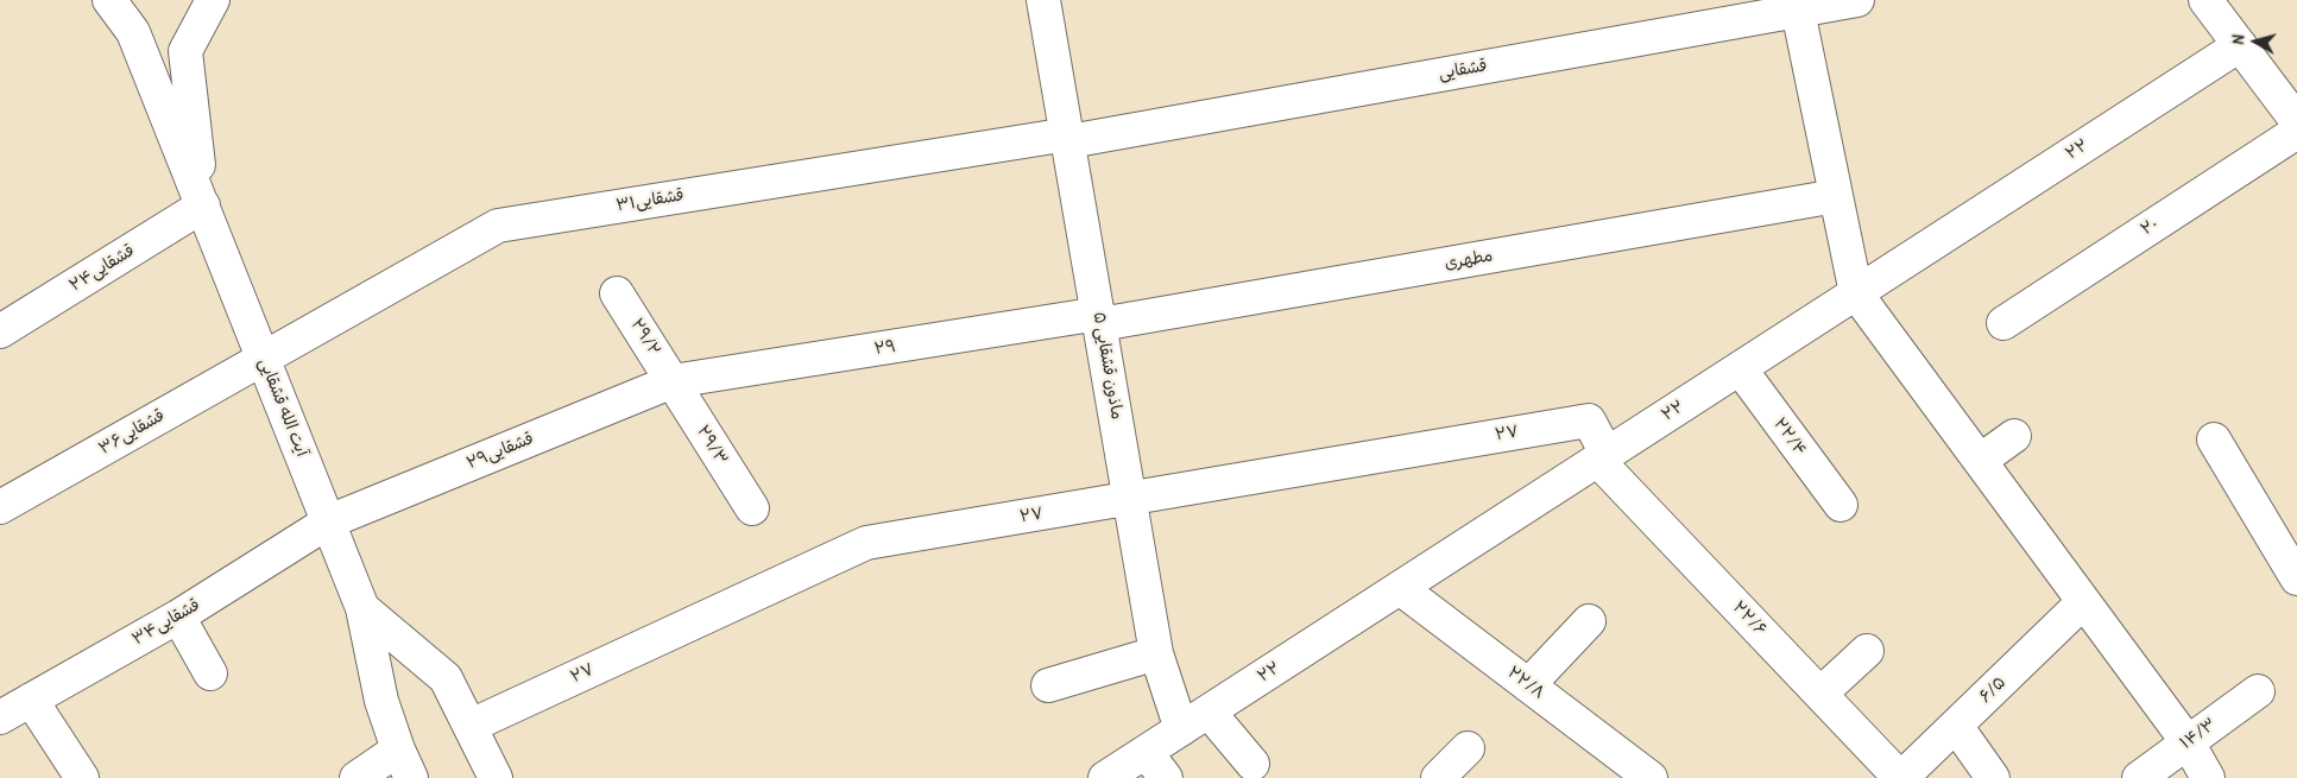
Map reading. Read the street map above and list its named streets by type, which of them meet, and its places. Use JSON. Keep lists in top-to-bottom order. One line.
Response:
{"streets":{"street":["قشقایی","۲۲","۳۱قشقایی","۲۰","مطهری","قشقایی۲۴","۲۹/۲","۲۹","ماذون قشقایی ۵","آیت الله قشقایی","قشقایی۳۶","۲۷","۲۲/۴","۲۹/۳","قشقایی۲۹","۲۲/۶","قشقایی۳۴","۲۲/۸","۶/۵","۱۴/۳"]},"crossings":[["قشقایی","۳۱قشقایی"],["قشقایی","ماذون قشقایی ۵"],["۲۲","ماذون قشقایی ۵"],["۲۲","۲۷"],["۲۲","۲۲/۴"],["۲۲","۲۲/۶"],["۲۲","۲۲/۸"],["۳۱قشقایی","ماذون قشقایی ۵"],["۳۱قشقایی","آیت الله قشقایی"],["۳۱قشقایی","قشقایی۳۶"],["مطهری","۲۹"],["مطهری","ماذون قشقایی ۵"],["قشقایی۲۴","آیت الله قشقایی"],["۲۹/۲","۲۹"],["۲۹/۲","۲۹/۳"],["۲۹/۲","قشقایی۲۹"],["۲۹","ماذون قشقایی ۵"],["۲۹","۲۹/۳"],["۲۹","قشقایی۲۹"],["ماذون قشقایی ۵","۲۷"],["آیت الله قشقایی","قشقایی۳۶"],["آیت الله قشقایی","۲۷"],["آیت الله قشقایی","قشقایی۲۹"],["آیت الله قشقایی","قشقایی۳۴"],["۲۷","۲۲/۶"],["۲۹/۳","قشقایی۲۹"],["قشقایی۲۹","قشقایی۳۴"],["۲۲/۶","۶/۵"]],"north":"left"}
